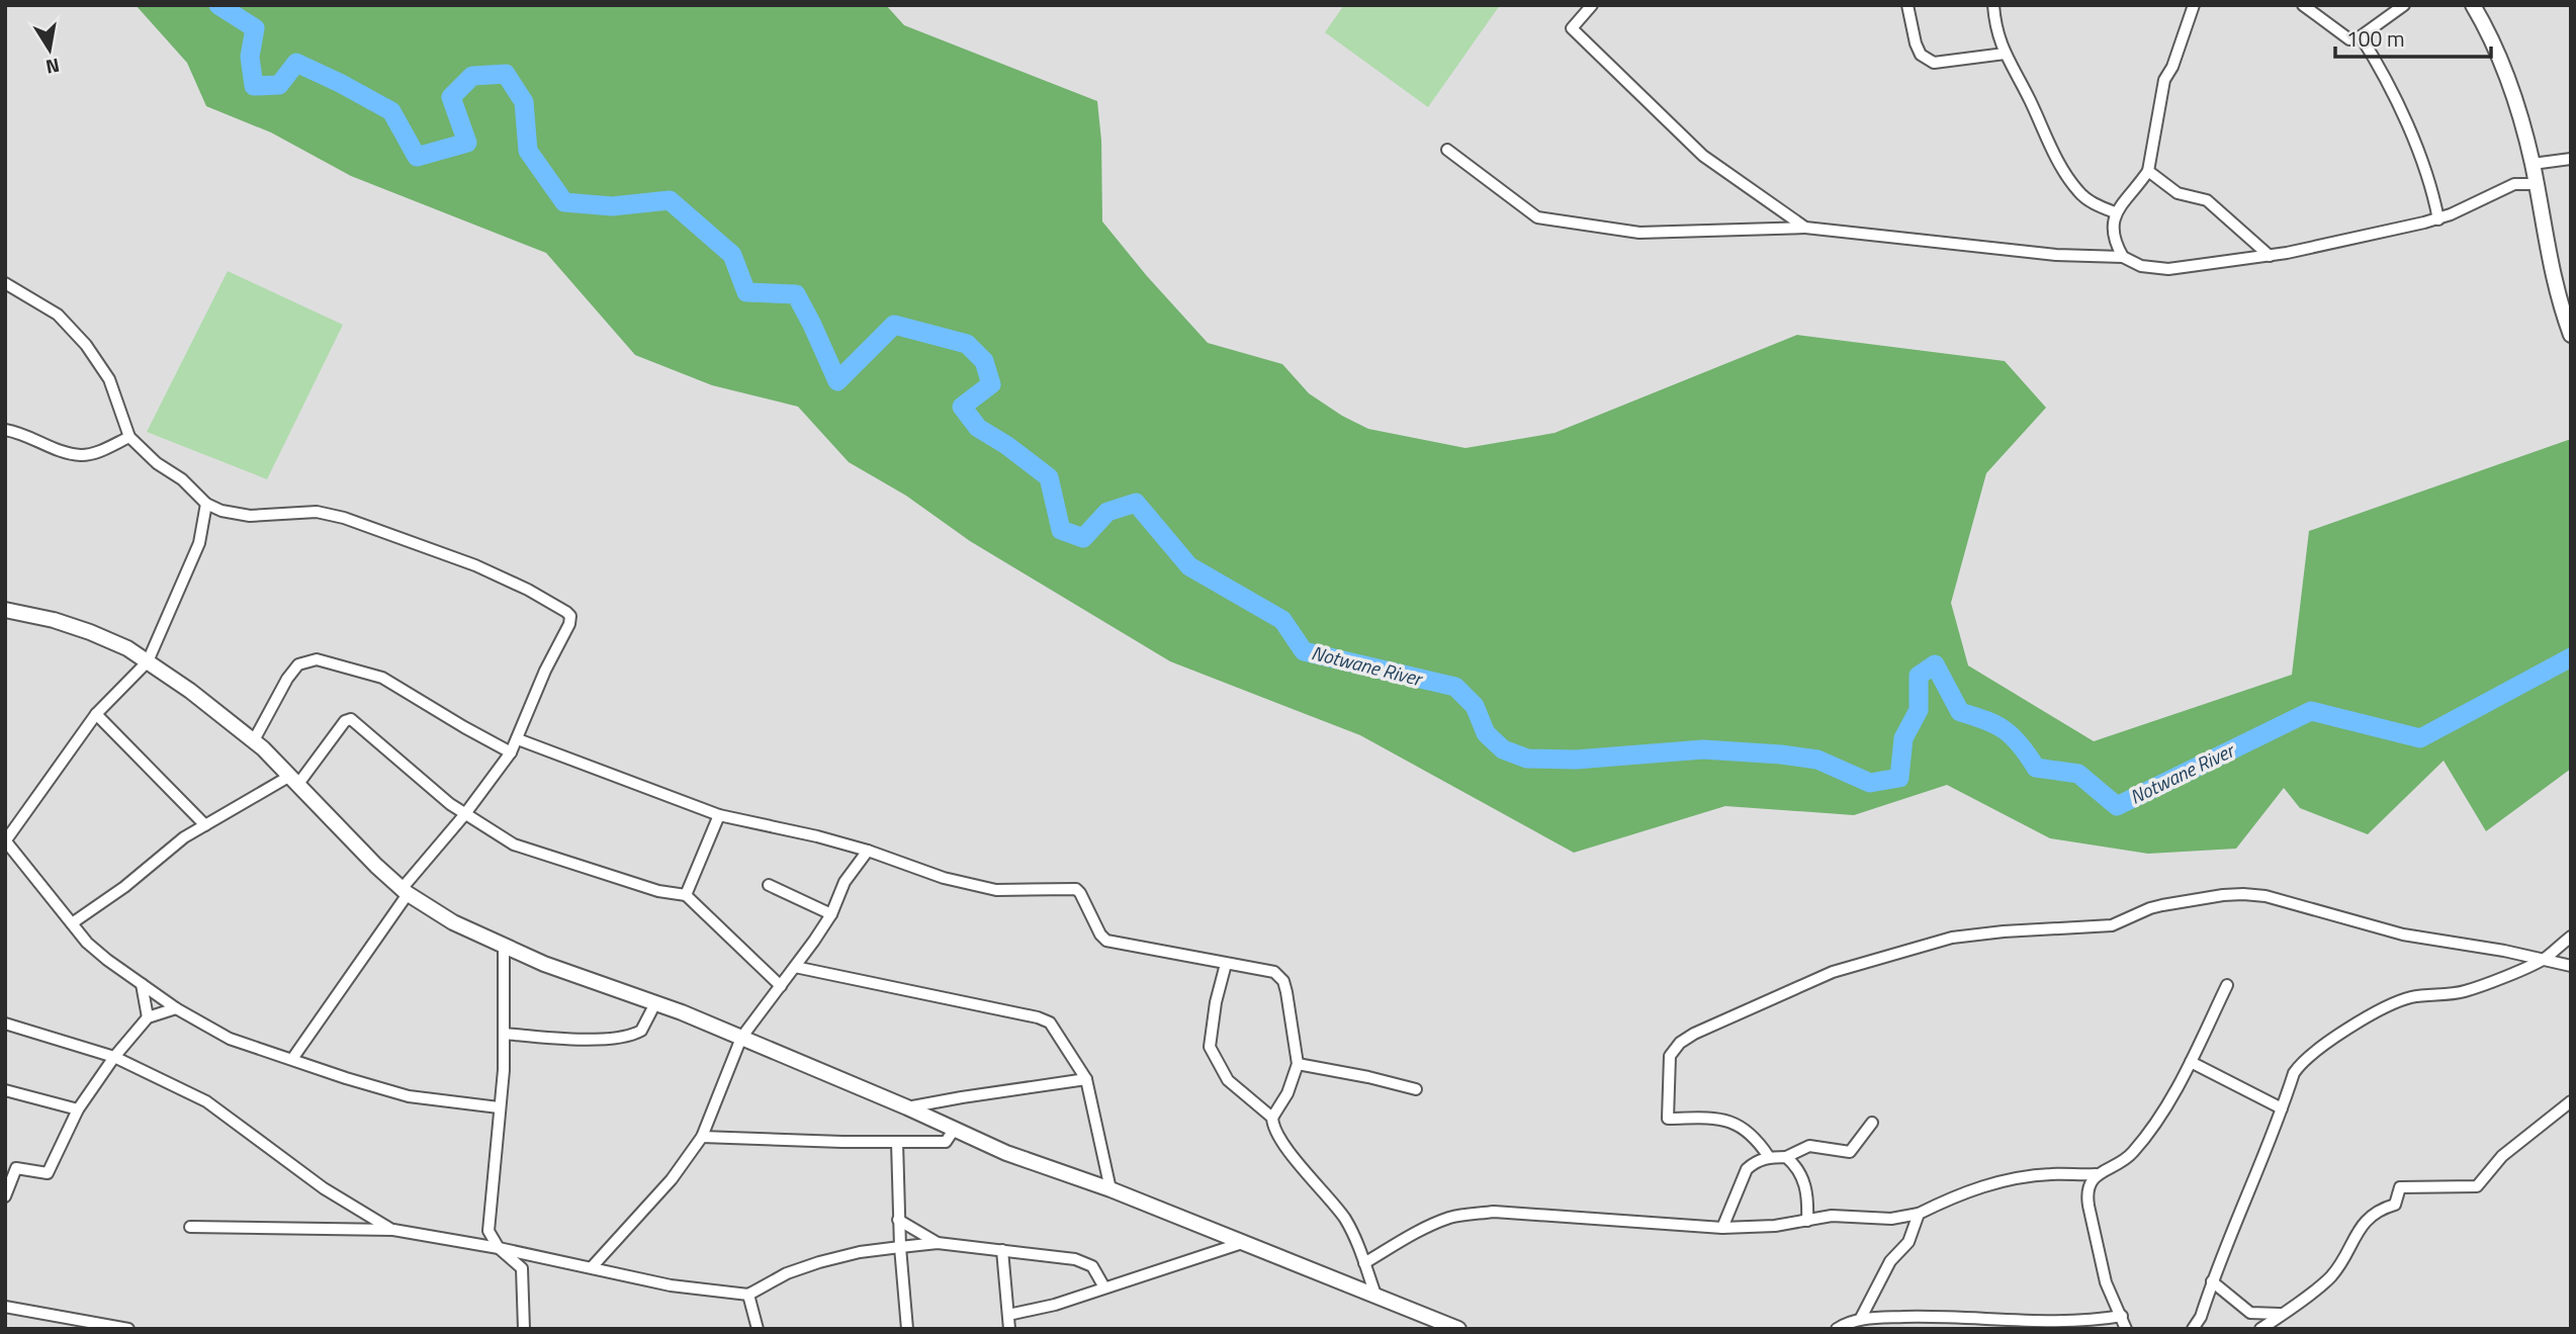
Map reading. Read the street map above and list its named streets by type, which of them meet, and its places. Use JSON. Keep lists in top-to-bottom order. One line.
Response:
{"water":["Notwane River"],"scale_bar":"100 m","north":"bottom"}
